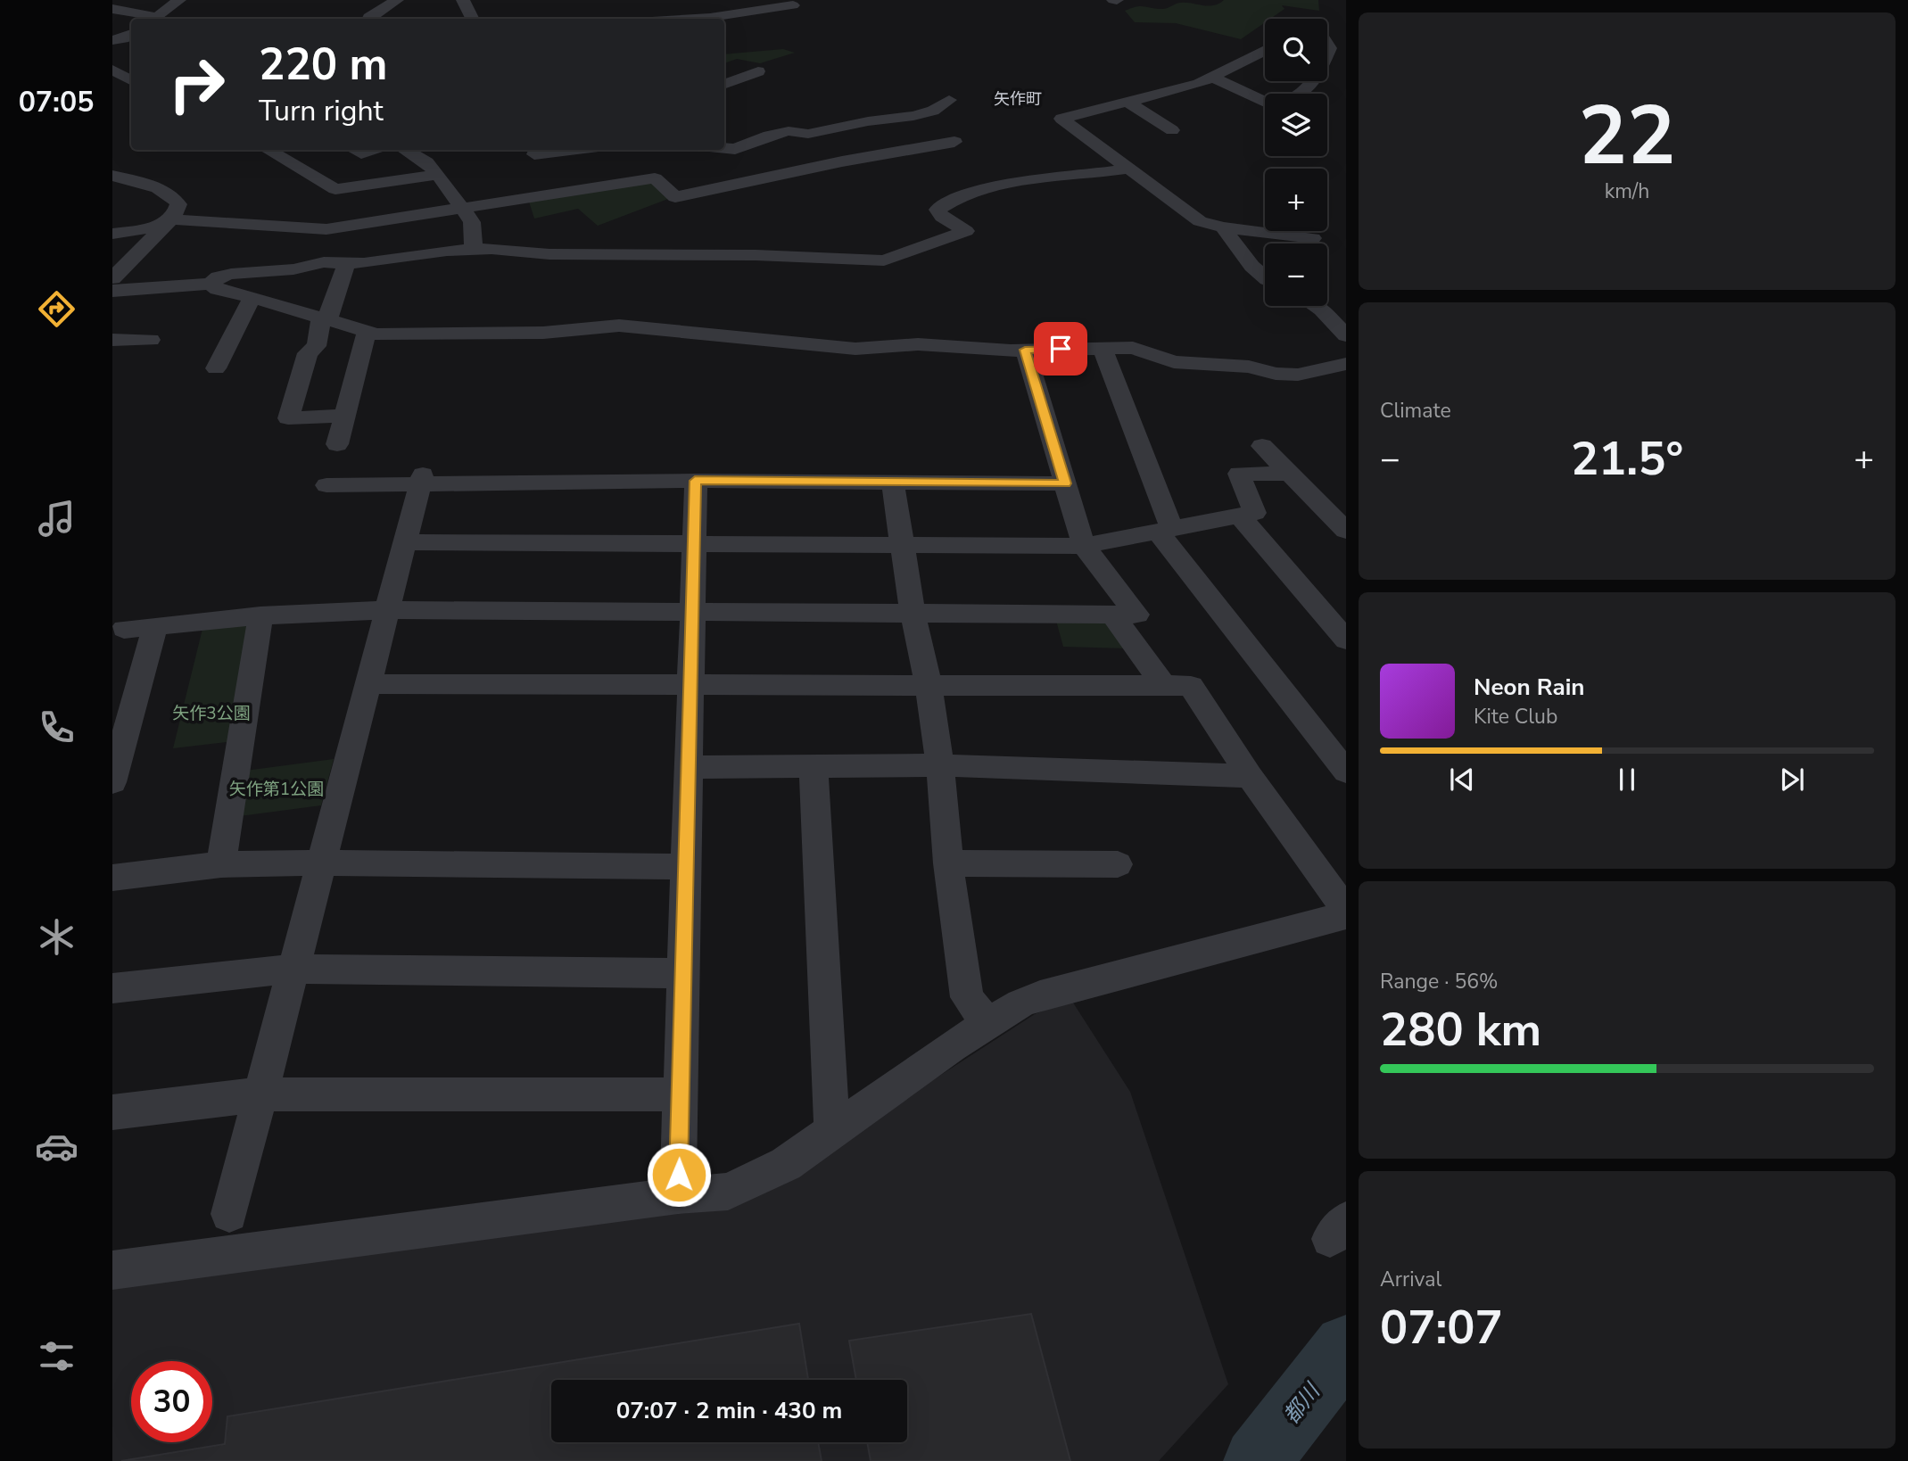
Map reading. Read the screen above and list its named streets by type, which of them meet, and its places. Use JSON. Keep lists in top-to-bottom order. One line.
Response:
{"districts":["矢作町"],"water":["都川"],"parks":["矢作3公園","矢作第1公園"],"page":{"tabs":"07:05","tile":[["22","km/h"],"Climate",["Range · 56%","280 km"],["Arrival","07:07"]],"map_buttons":["+","−"],"turn":["220 m","Turn right"],"heat":["−","21.5°","+"],"song":["Neon Rain","Kite Club"],"limit":"30","trip":"07:07 · 2 min · 430 m"}}
